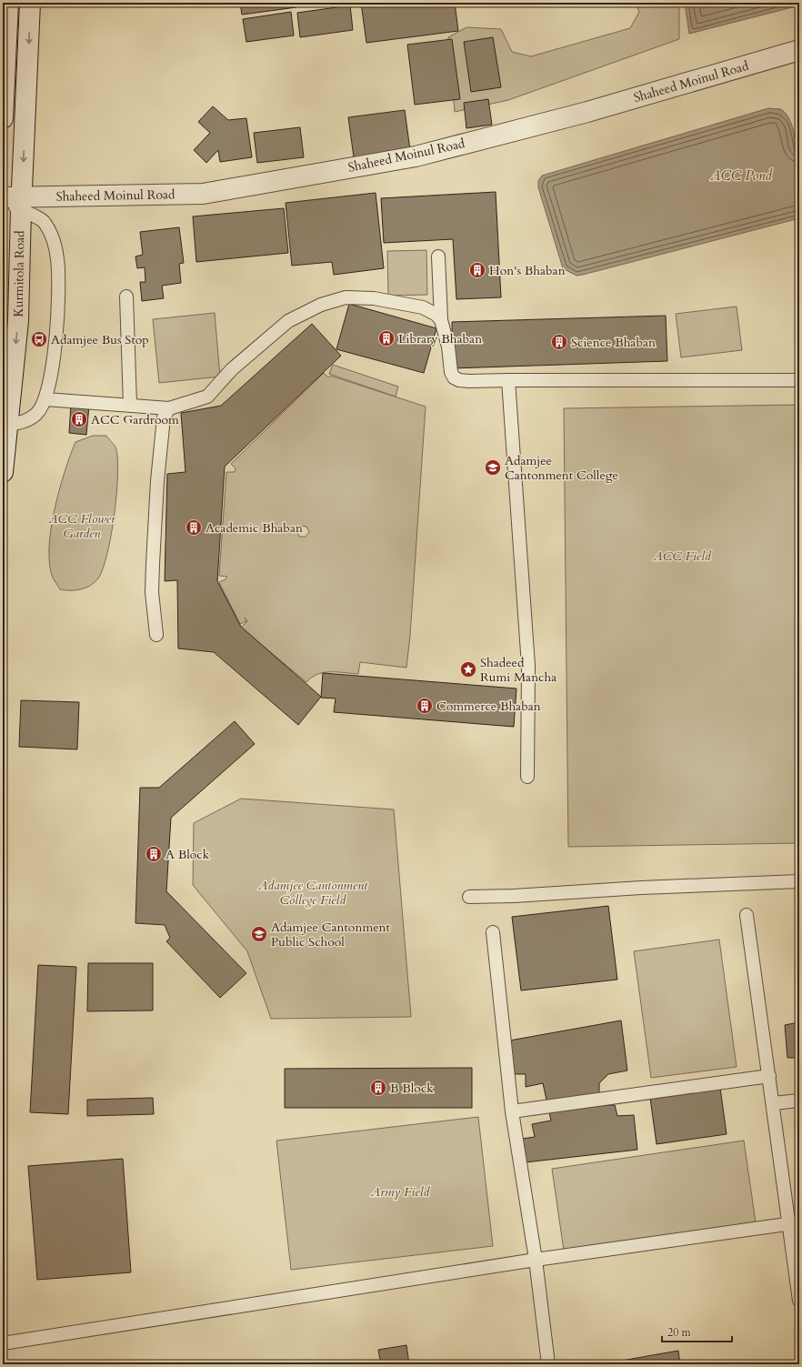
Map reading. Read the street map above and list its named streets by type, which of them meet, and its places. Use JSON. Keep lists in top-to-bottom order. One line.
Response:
{"streets":{"street":["Shaheed Moinul Road","Kurmitola Road"]},"crossings":[["Shaheed Moinul Road","Kurmitola Road"]],"one_way":["Kurmitola Road"],"water":["ACC Pond"],"parks":["ACC Flower Garden","ACC Field","Adamjee Cantonment College Field","Army Field"],"places":{"building":["Hon's Bhaban","Library Bhaban","Science Bhaban","ACC Gardroom","Academic Bhaban","Commerce Bhaban","A Block","B Block"],"bus stop":["Adamjee Bus Stop"],"school or university":["Adamjee Cantonment College","Adamjee Cantonment Public School"],"place":["Shadeed Rumi Mancha"]},"scale_bar":"20 m"}
